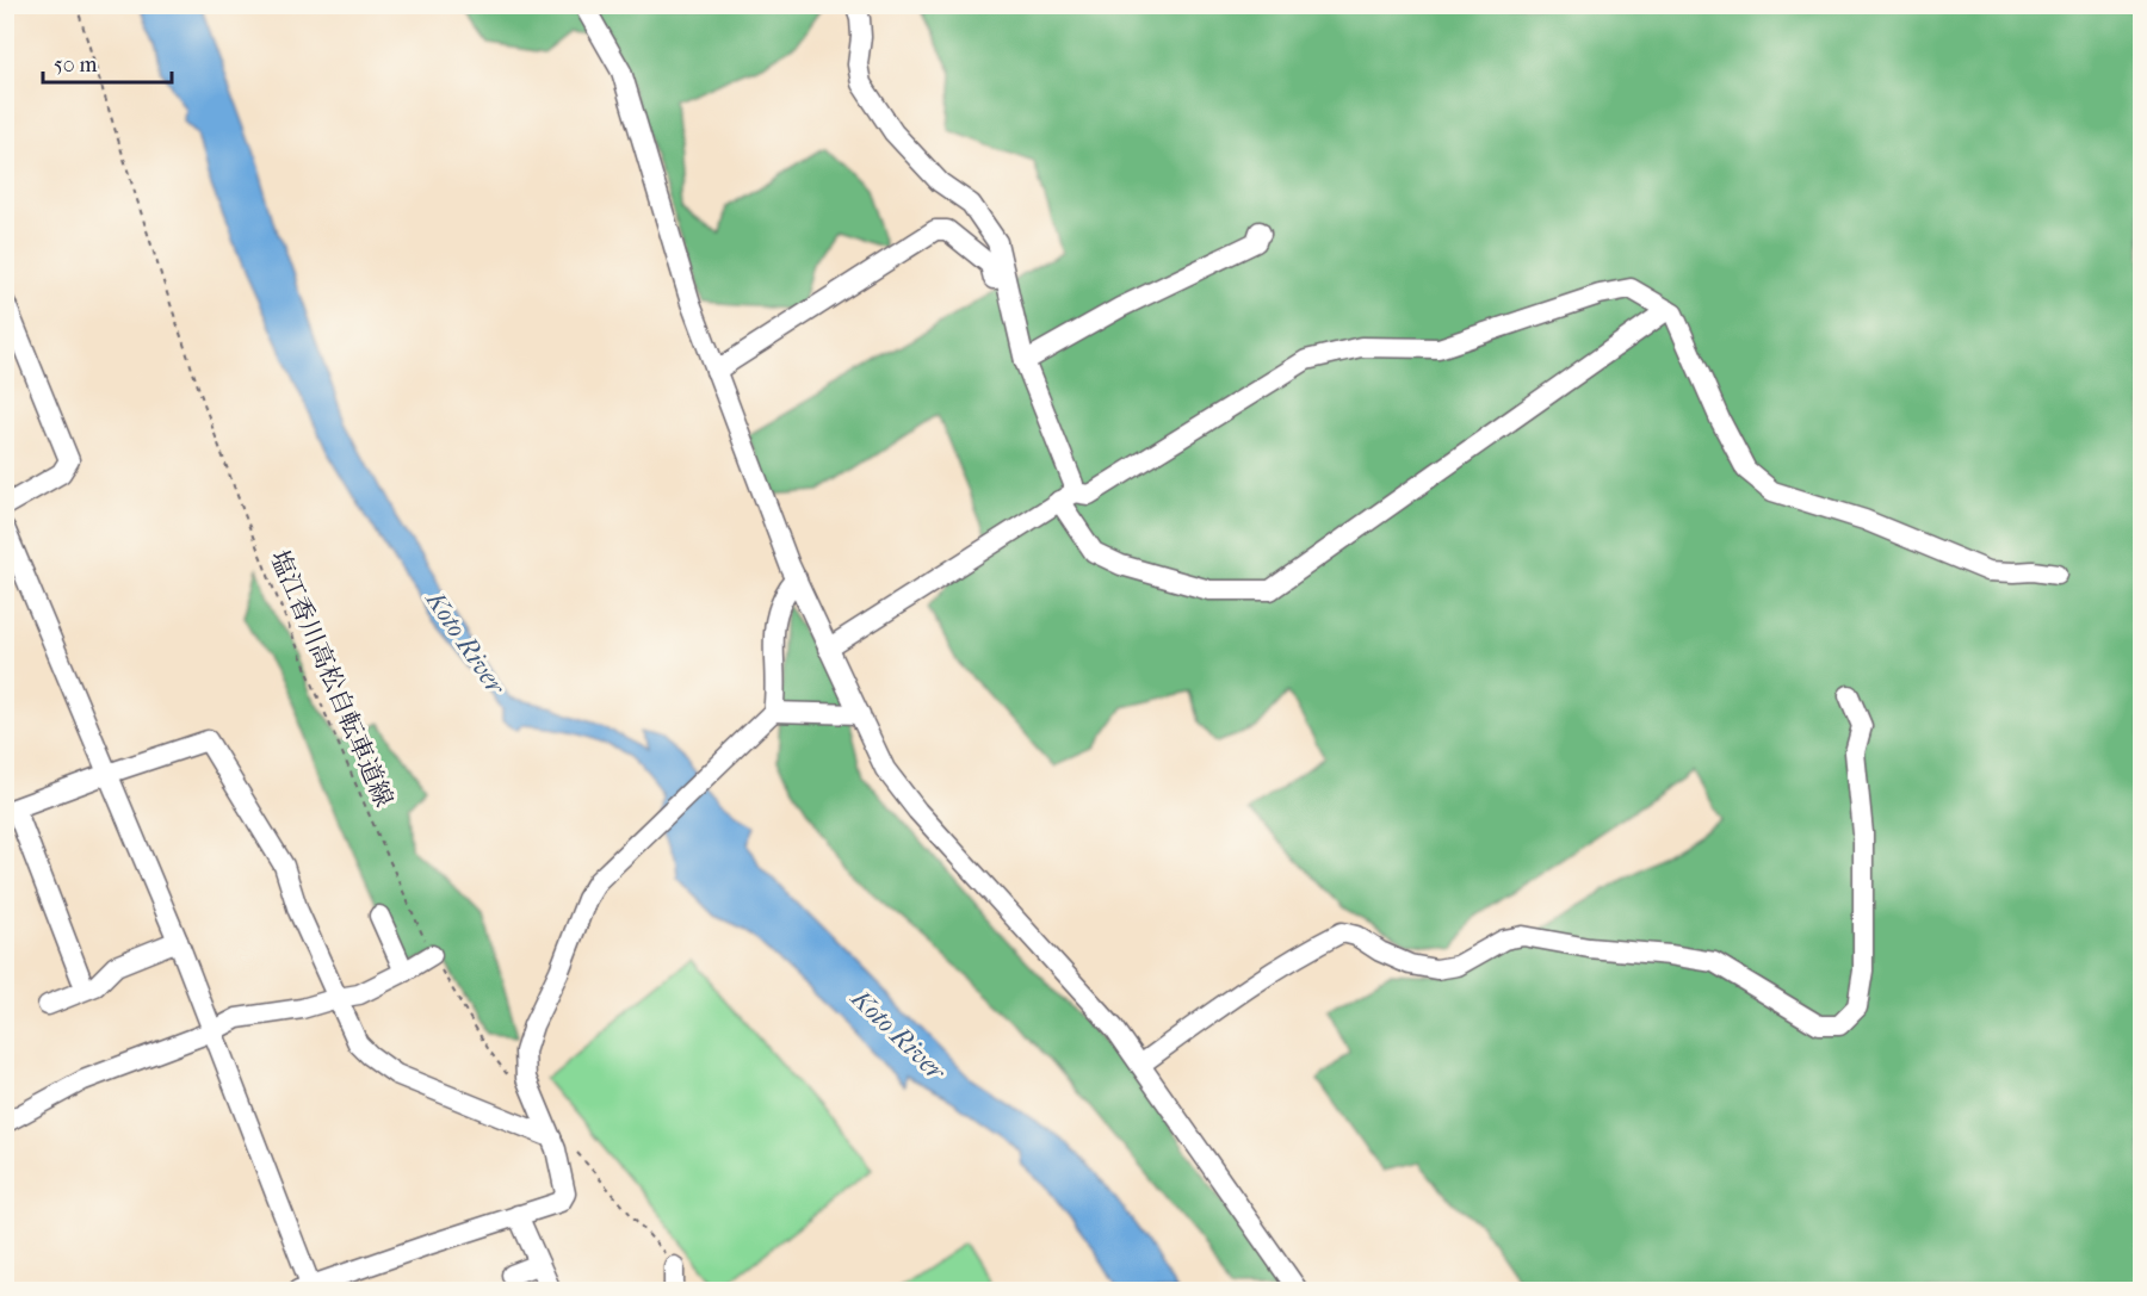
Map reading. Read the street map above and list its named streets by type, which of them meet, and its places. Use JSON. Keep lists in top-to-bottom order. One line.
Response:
{"streets":{"path":["塩江香川高松自転車道線"]},"water":["Koto River"],"scale_bar":"50 m"}
